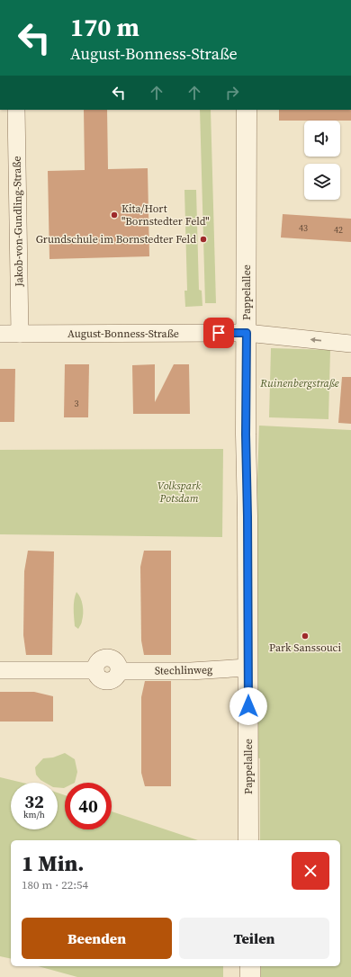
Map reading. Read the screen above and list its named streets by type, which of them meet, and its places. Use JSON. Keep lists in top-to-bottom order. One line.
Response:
{"streets":{"street":["Jakob-von-Gundling-Straße","Pappelallee","August-Bonness-Straße","Stechlinweg"]},"crossings":[["Jakob-von-Gundling-Straße","August-Bonness-Straße"],["Pappelallee","August-Bonness-Straße"],["Pappelallee","Stechlinweg"]],"parks":["Ruinenbergstraße","Volkspark Potsdam"],"places":["Kita/Hort \"Bornstedter Feld\"","Grundschule im Bornstedter Feld","Park Sanssouci"],"house_numbers":["43","42","3"],"page":{"turn":["170 m","August-Bonness-Straße"],"speed":"32 km/h","limit":"40","heading":["1 Min.","180 m · 22:54"],"buttons":["Beenden","Teilen"]}}
